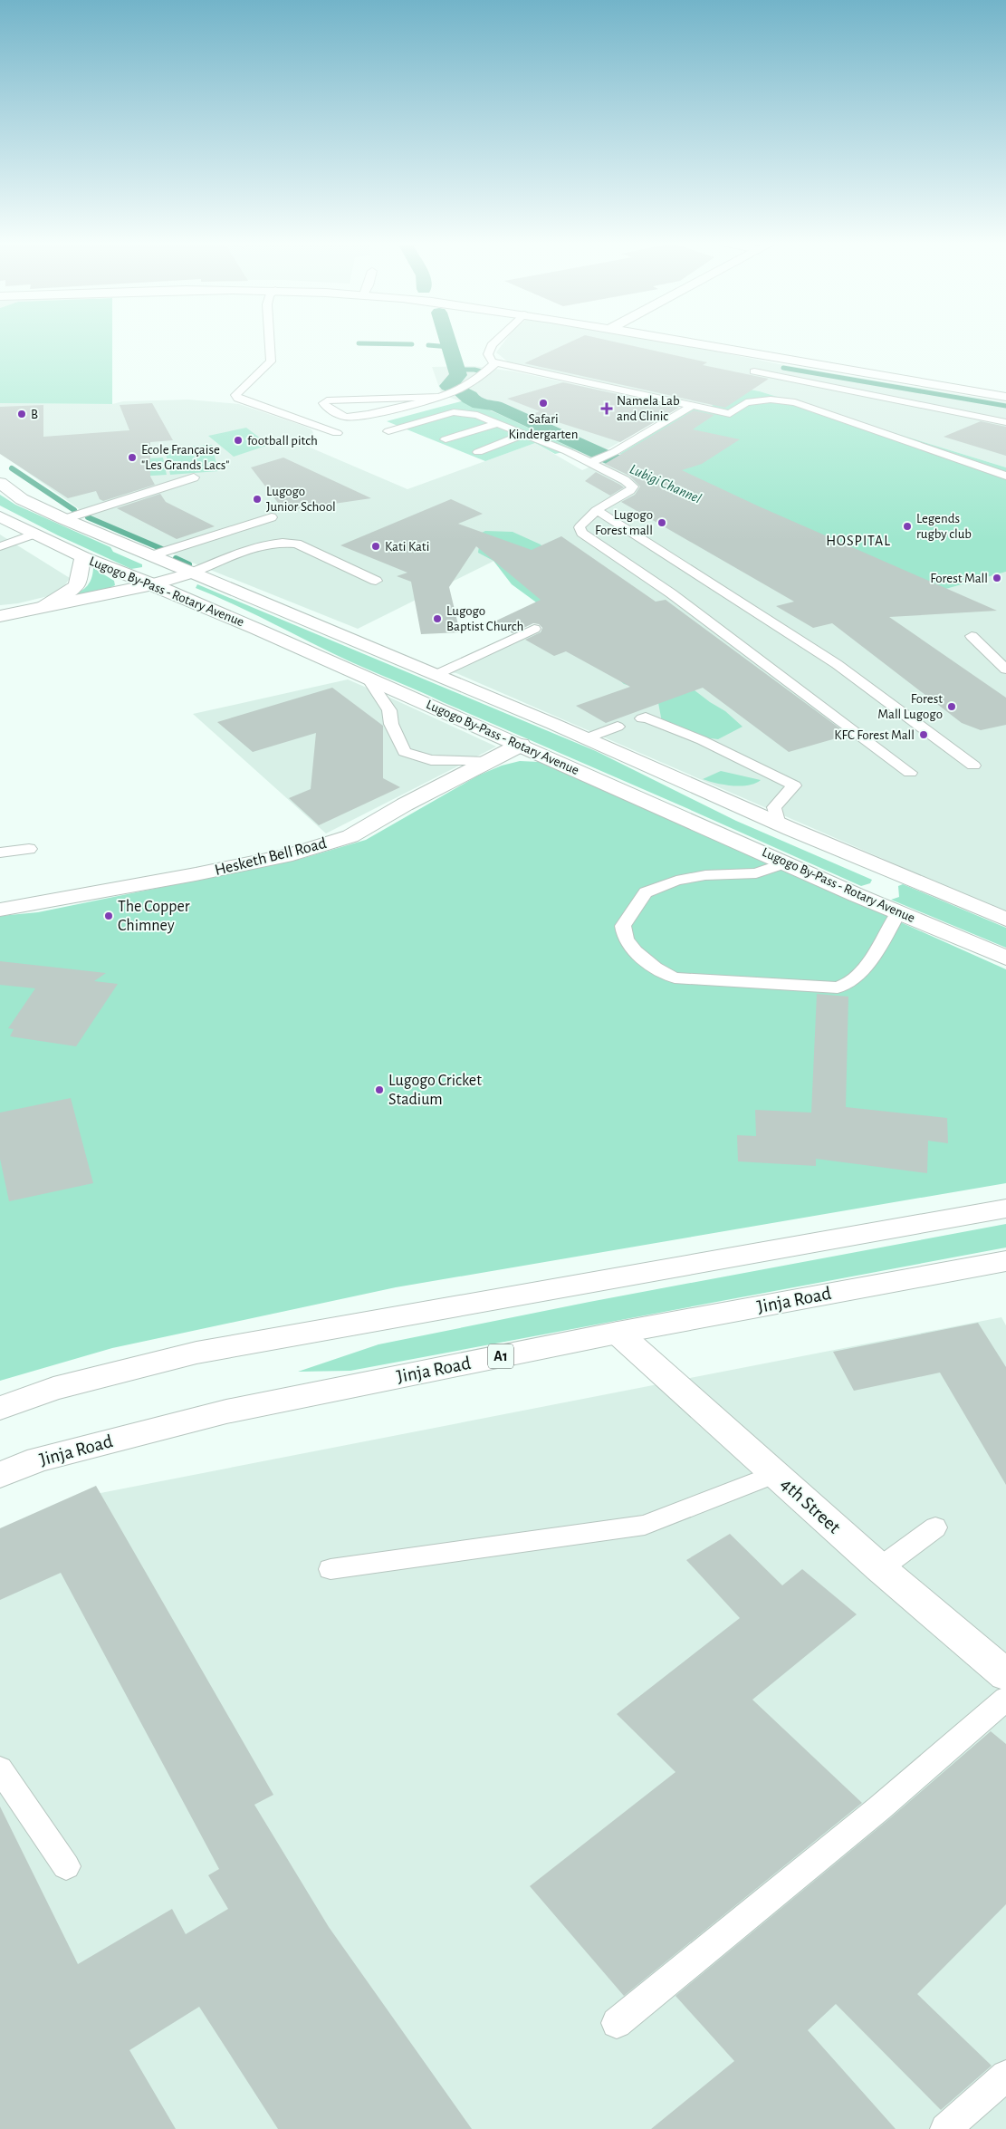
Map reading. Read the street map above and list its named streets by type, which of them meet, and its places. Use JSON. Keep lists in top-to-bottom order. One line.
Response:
{"streets":{"main road":["Lugogo By-Pass - Rotary Avenue","Hesketh Bell Road","Jinja Road","A1","4th Street"]},"crossings":[["Lugogo By-Pass - Rotary Avenue","Hesketh Bell Road"],["Jinja Road","4th Street"]],"districts":["HOSPITAL"],"water":["Lubigi Channel"],"places":{"other":["Safari Kindergarten","B","football pitch","Ecole Française \"Les Grands Lacs\"","Lugogo Junior School","Lugogo Forest mall","Legends rugby club","Kati Kati","Forest Mall","Lugogo Baptist Church","Forest Mall Lugogo","KFC Forest Mall","The Copper Chimney","Lugogo Cricket Stadium"],"health":["Namela Lab and Clinic"]}}
